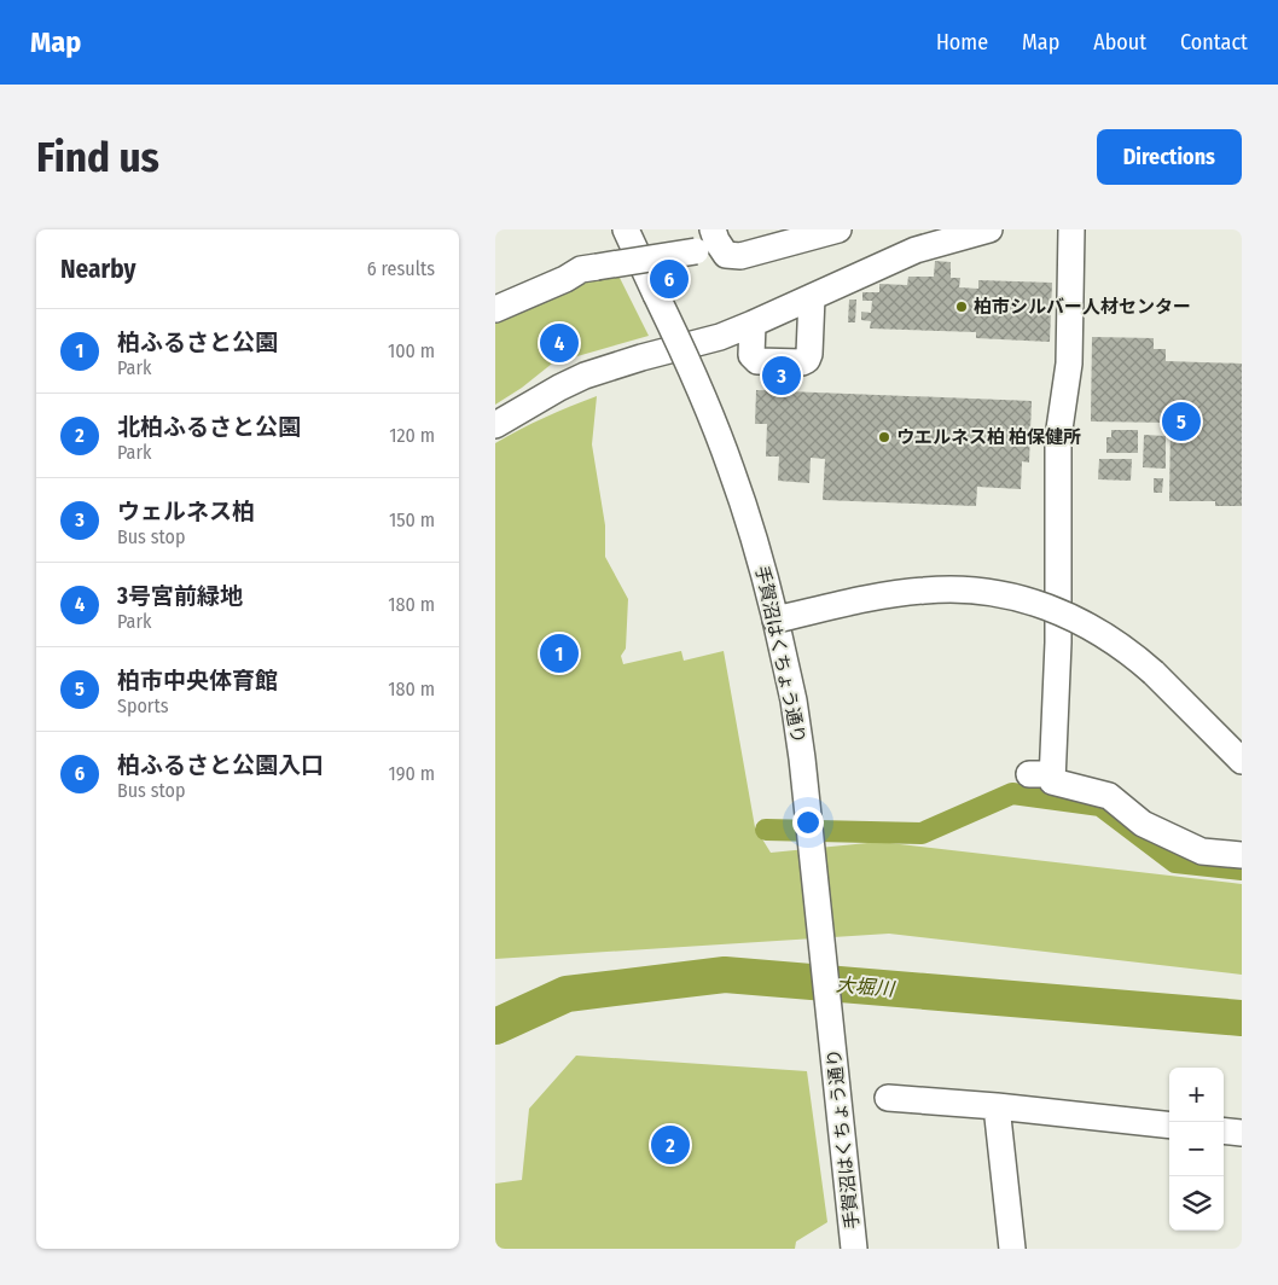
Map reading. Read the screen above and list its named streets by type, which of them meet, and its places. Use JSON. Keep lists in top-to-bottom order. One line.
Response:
{"streets":{"street":["手賀沼はくちょう通り"]},"water":["大堀川"],"places":["柏市シルバー人材センター","ウエルネス柏 柏保健所"],"page":{"header":"Map","nav":["Home","Map","About","Contact"],"buttons":"Directions","title":"Find us","heading":["Nearby","6 results"],"pins":["6","4","3","5","1","2"],"list":[{"mark":"1","name":"柏ふるさと公園","note":"Park","value":"100 m"},{"mark":"2","name":"北柏ふるさと公園","note":"Park","value":"120 m"},{"mark":"3","name":"ウェルネス柏","note":"Bus stop","value":"150 m"},{"mark":"4","name":"3号宮前緑地","note":"Park","value":"180 m"},{"mark":"5","name":"柏市中央体育館","note":"Sports","value":"180 m"},{"mark":"6","name":"柏ふるさと公園入口","note":"Bus stop","value":"190 m"}],"map_buttons":["+","−"]}}
